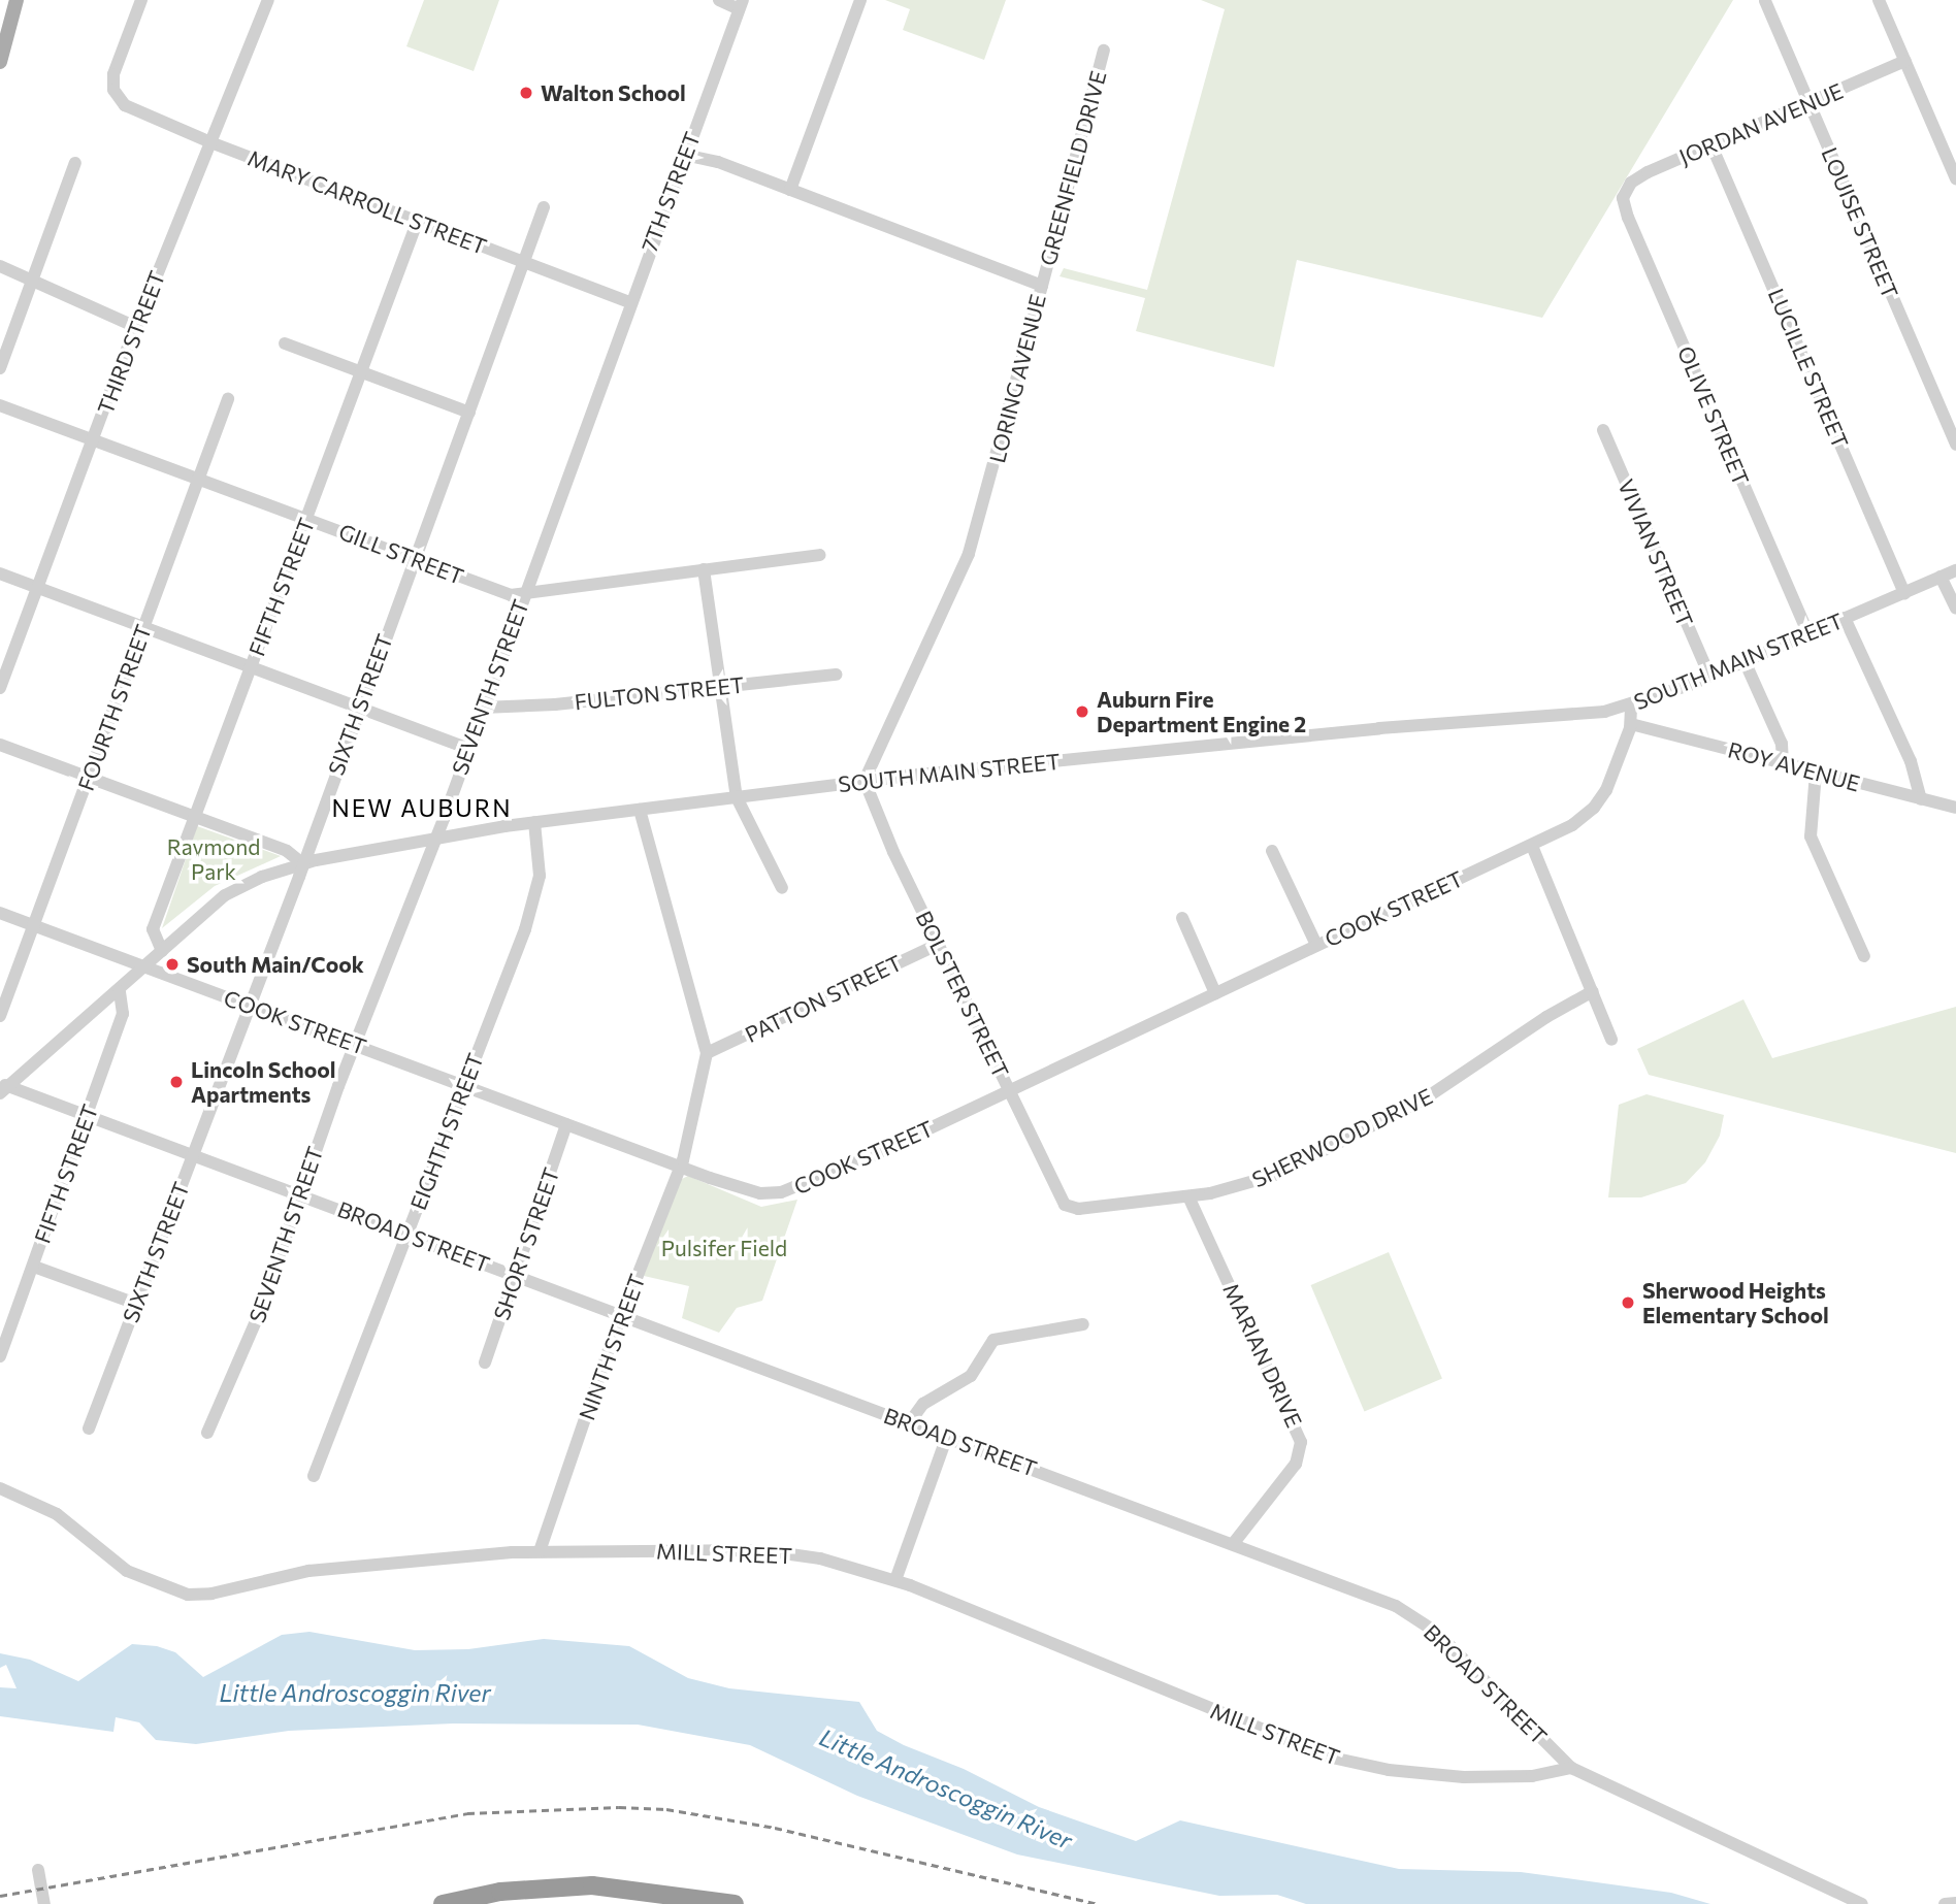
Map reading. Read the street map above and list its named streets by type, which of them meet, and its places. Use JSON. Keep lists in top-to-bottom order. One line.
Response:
{"streets":{"street":["JORDAN AVENUE","GREENFIELD DRIVE","7TH STREET","MARY CARROLL STREET","LOUISE STREET","THIRD STREET","LUCILLE STREET","LORING AVENUE","OLIVE STREET","VIVIAN STREET","GILL STREET","FIFTH STREET","SOUTH MAIN STREET","SEVENTH STREET","FULTON STREET","SIXTH STREET","FOURTH STREET","ROY AVENUE","COOK STREET","BOLSTER STREET","PATTON STREET","EIGHTH STREET","SHERWOOD DRIVE","BROAD STREET","SHORT STREET","NINTH STREET","MARIAN DRIVE","MILL STREET"]},"crossings":[["JORDAN AVENUE","LOUISE STREET"],["JORDAN AVENUE","LUCILLE STREET"],["JORDAN AVENUE","OLIVE STREET"],["GREENFIELD DRIVE","LORING AVENUE"],["7TH STREET","MARY CARROLL STREET"],["7TH STREET","LORING AVENUE"],["7TH STREET","SEVENTH STREET"],["MARY CARROLL STREET","THIRD STREET"],["MARY CARROLL STREET","FIFTH STREET"],["MARY CARROLL STREET","SEVENTH STREET"],["MARY CARROLL STREET","SIXTH STREET"],["THIRD STREET","GILL STREET"],["LUCILLE STREET","SOUTH MAIN STREET"],["LORING AVENUE","SOUTH MAIN STREET"],["LORING AVENUE","BOLSTER STREET"],["OLIVE STREET","SOUTH MAIN STREET"],["VIVIAN STREET","SOUTH MAIN STREET"],["GILL STREET","FIFTH STREET"],["GILL STREET","SEVENTH STREET"],["GILL STREET","SIXTH STREET"],["GILL STREET","FOURTH STREET"],["FIFTH STREET","SOUTH MAIN STREET"],["FIFTH STREET","BROAD STREET"],["SOUTH MAIN STREET","SEVENTH STREET"],["SOUTH MAIN STREET","SIXTH STREET"],["SOUTH MAIN STREET","COOK STREET"],["SOUTH MAIN STREET","BOLSTER STREET"],["SOUTH MAIN STREET","EIGHTH STREET"],["SOUTH MAIN STREET","BROAD STREET"],["SOUTH MAIN STREET","NINTH STREET"],["SEVENTH STREET","FULTON STREET"],["SEVENTH STREET","COOK STREET"],["SEVENTH STREET","BROAD STREET"],["SIXTH STREET","COOK STREET"],["SIXTH STREET","BROAD STREET"],["FOURTH STREET","COOK STREET"],["ROY AVENUE","COOK STREET"],["COOK STREET","BOLSTER STREET"],["COOK STREET","EIGHTH STREET"],["COOK STREET","SHORT STREET"],["COOK STREET","NINTH STREET"],["BOLSTER STREET","PATTON STREET"],["BOLSTER STREET","SHERWOOD DRIVE"],["PATTON STREET","NINTH STREET"],["EIGHTH STREET","BROAD STREET"],["SHERWOOD DRIVE","MARIAN DRIVE"],["BROAD STREET","SHORT STREET"],["BROAD STREET","NINTH STREET"],["BROAD STREET","MARIAN DRIVE"],["BROAD STREET","MILL STREET"],["NINTH STREET","MILL STREET"]],"districts":["NEW AUBURN"],"water":["Little Androscoggin River"],"parks":["Raymond Park","Pulsifer Field"],"places":["Walton School","Auburn Fire Department Engine 2","South Main/Cook","Lincoln School Apartments","Sherwood Heights Elementary School"]}
